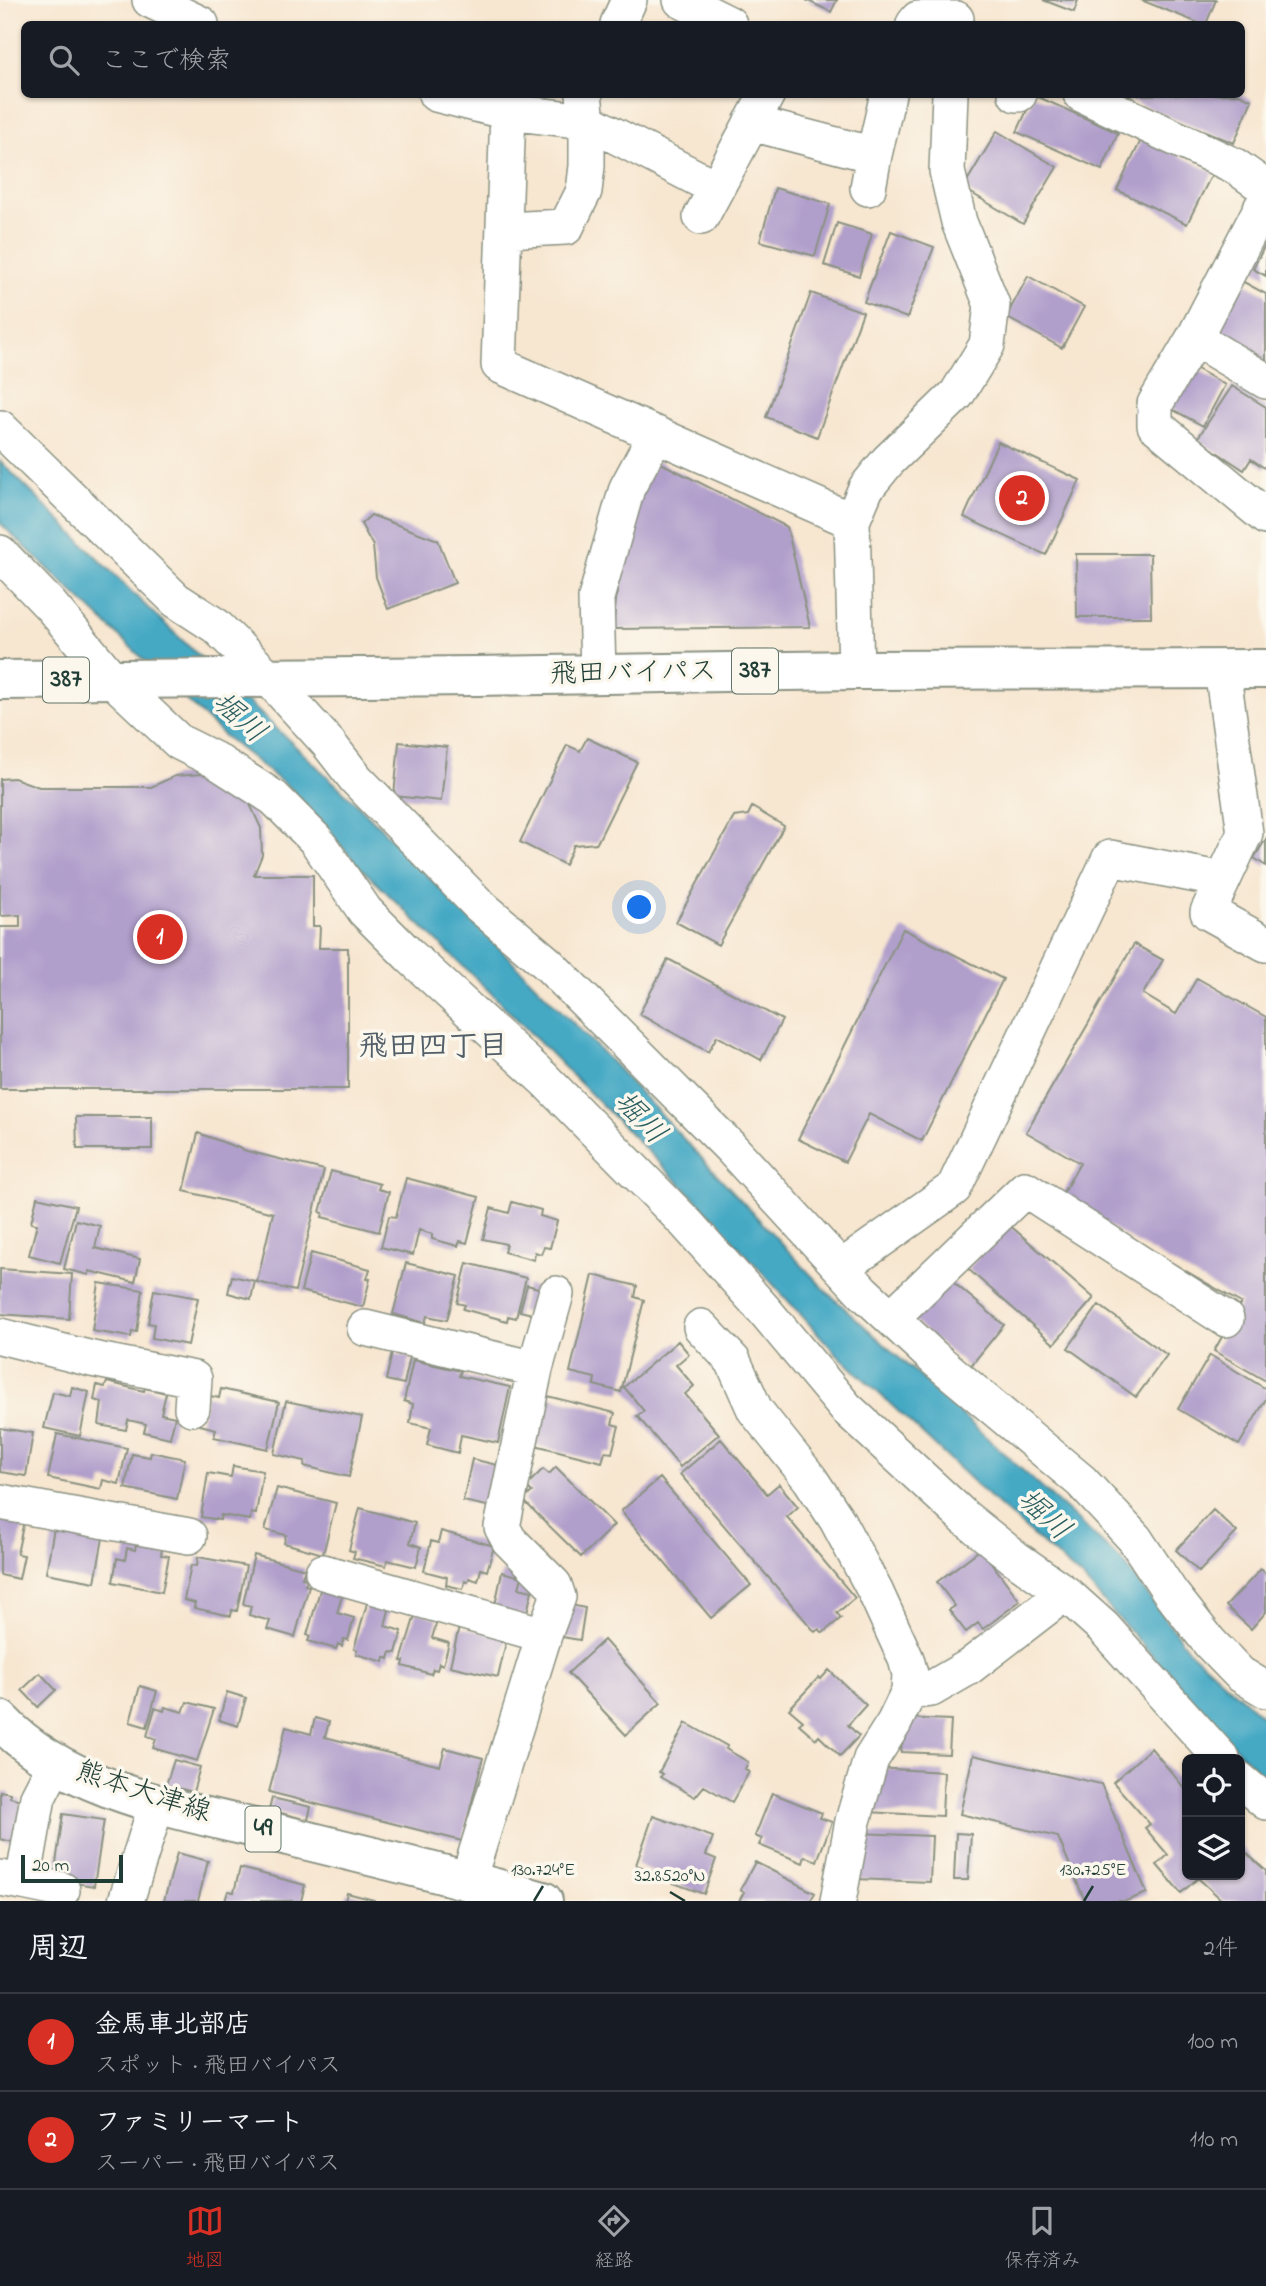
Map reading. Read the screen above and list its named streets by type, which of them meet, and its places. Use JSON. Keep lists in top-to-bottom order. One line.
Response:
{"streets":{"main road":["387","飛田バイパス","熊本大津線","49"]},"districts":["飛田四丁目"],"water":["堀川"],"scale_bar":"20 m","page":{"search":"ここで検索","pins":["2","1"],"scale":"20 m","heading":["周辺","2件"],"list":[{"mark":"1","name":"金馬車北部店","note":"スポット · 飛田バイパス","value":"100 m"},{"mark":"2","name":"ファミリーマート","note":"スーパー · 飛田バイパス","value":"110 m"}],"nav":["地図","経路","保存済み"]},"coordinates":["130.724°E","130.725°E","32.8520°N"]}
